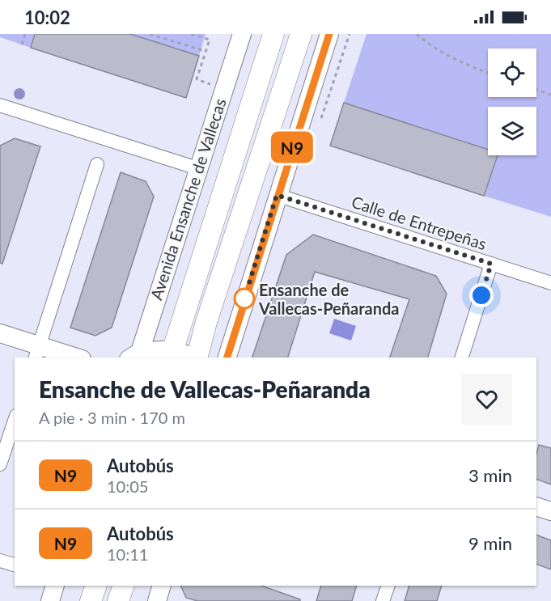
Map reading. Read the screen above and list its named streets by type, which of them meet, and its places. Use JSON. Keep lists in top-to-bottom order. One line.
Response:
{"streets":{"main road":["Avenida Ensanche de Vallecas"],"street":["Calle de Entrepeñas"]},"places":["Ensanche de Vallecas-Peñaranda"],"lines":["bus line N9"],"page":{"status":"10:02","on_map":"N9","heading":["Ensanche de Vallecas-Peñaranda","A pie · 3 min · 170 m"],"list":[{"mark":"N9","name":"Autobús","note":"10:05","value":"3 min"},{"mark":"N9","name":"Autobús","note":"10:11","value":"9 min"}]}}
